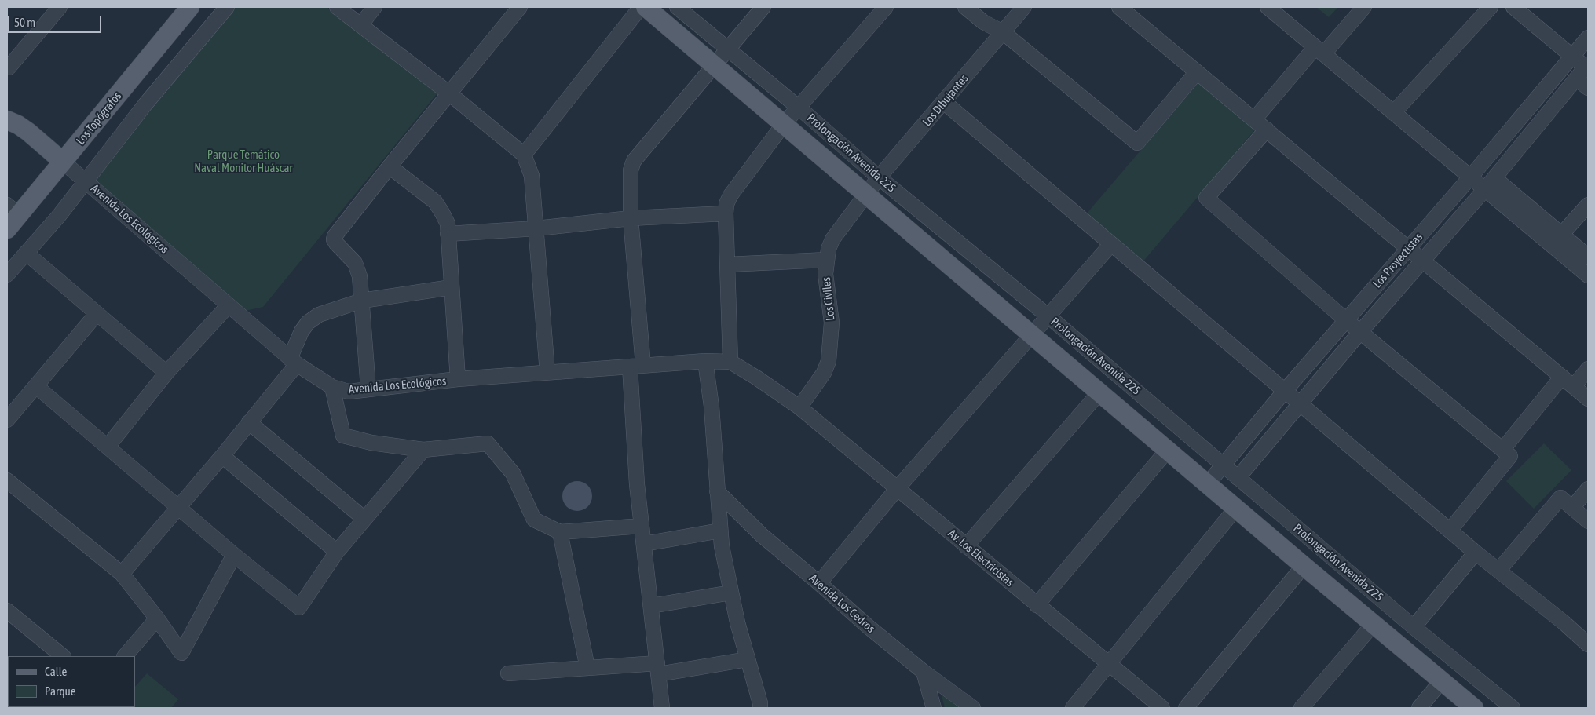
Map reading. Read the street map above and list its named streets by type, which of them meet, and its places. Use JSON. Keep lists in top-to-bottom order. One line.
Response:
{"streets":{"main road":["Los Topógrafos","Prolongación Avenida 225","Avenida Los Ecológicos"],"street":["Los Dibujantes","Los Proyectistas","Los Civiles","Av. Los Electricistas","Avenida Los Cedros"]},"crossings":[["Los Dibujantes","Prolongación Avenida 225"],["Los Dibujantes","Los Civiles"],["Los Topógrafos","Avenida Los Ecológicos"],["Prolongación Avenida 225","Los Proyectistas"],["Prolongación Avenida 225","Los Civiles"],["Avenida Los Ecológicos","Los Civiles"],["Avenida Los Ecológicos","Av. Los Electricistas"],["Los Civiles","Av. Los Electricistas"]],"parks":["Parque Temático Naval Monitor Huáscar"],"legend":["Calle","Parque"],"scale_bar":"50 m"}
